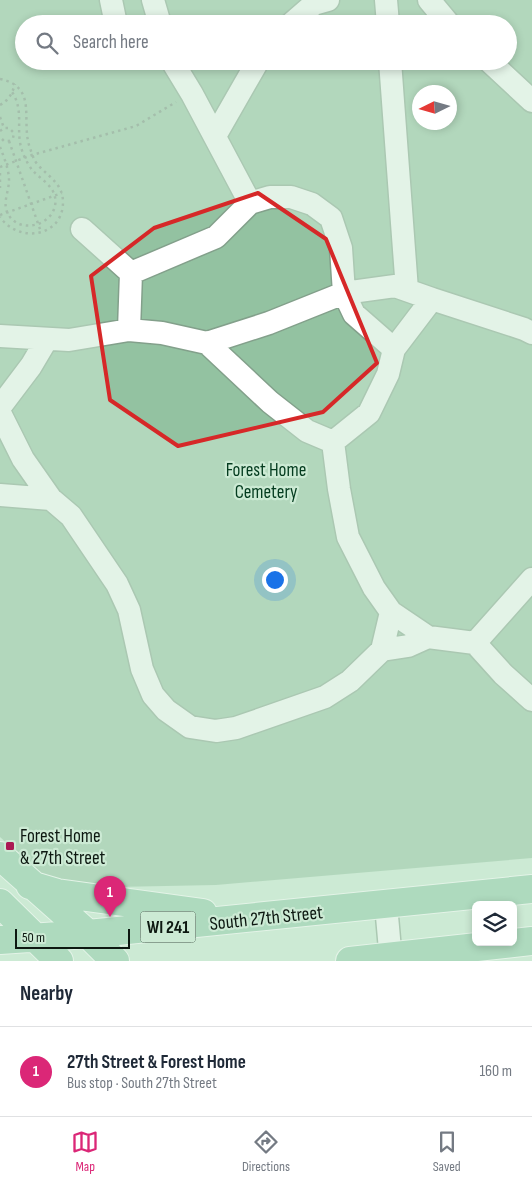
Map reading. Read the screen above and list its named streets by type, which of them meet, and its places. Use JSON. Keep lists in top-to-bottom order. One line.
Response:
{"streets":{"main road":["South 27th Street","WI 241"]},"parks":["Forest Home Cemetery"],"places":{"transit":["Forest Home & 27th Street"]},"scale_bar":"50 m","north":"left","page":{"search":"Search here","pins":"1","scale":"50 m","heading":"Nearby","list":[{"mark":"1","name":"27th Street & Forest Home","note":"Bus stop · South 27th Street","value":"160 m"}],"nav":["Map","Directions","Saved"]}}
